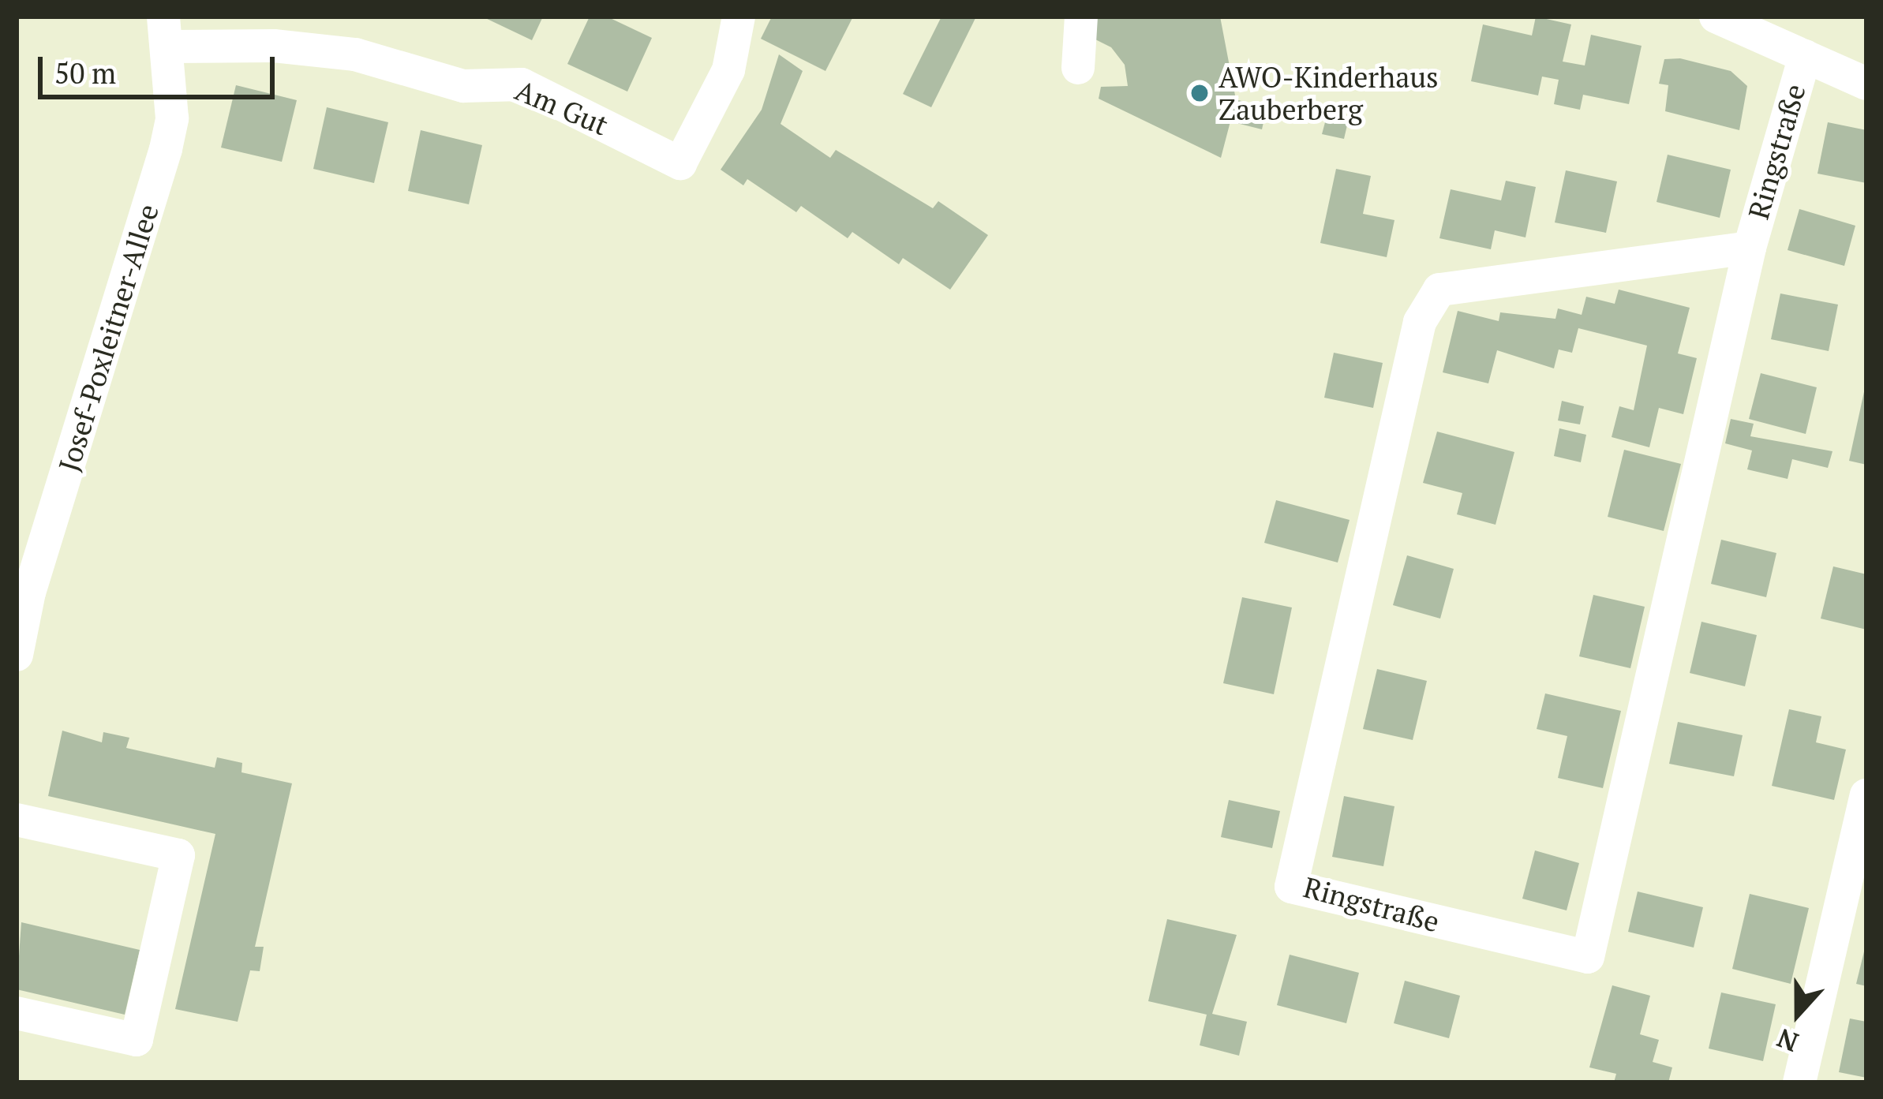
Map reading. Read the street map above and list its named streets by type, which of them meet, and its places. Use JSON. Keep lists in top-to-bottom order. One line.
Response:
{"streets":{"street":["Am Gut","Ringstraße","Josef-Poxleitner-Allee"]},"crossings":[["Am Gut","Josef-Poxleitner-Allee"]],"places":["AWO-Kinderhaus Zauberberg"],"scale_bar":"50 m","north":"bottom"}
